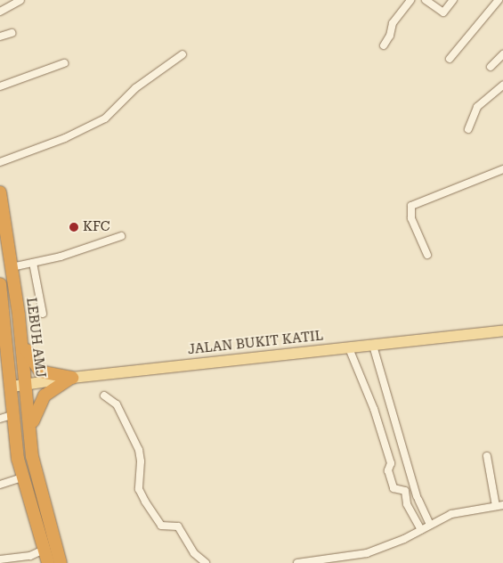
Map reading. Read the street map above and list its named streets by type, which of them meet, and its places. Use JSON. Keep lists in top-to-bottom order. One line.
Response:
{"streets":{"highway":["LEBUH AMJ"],"main road":["JALAN BUKIT KATIL"]},"crossings":[["LEBUH AMJ","JALAN BUKIT KATIL"]],"places":["KFC"]}
